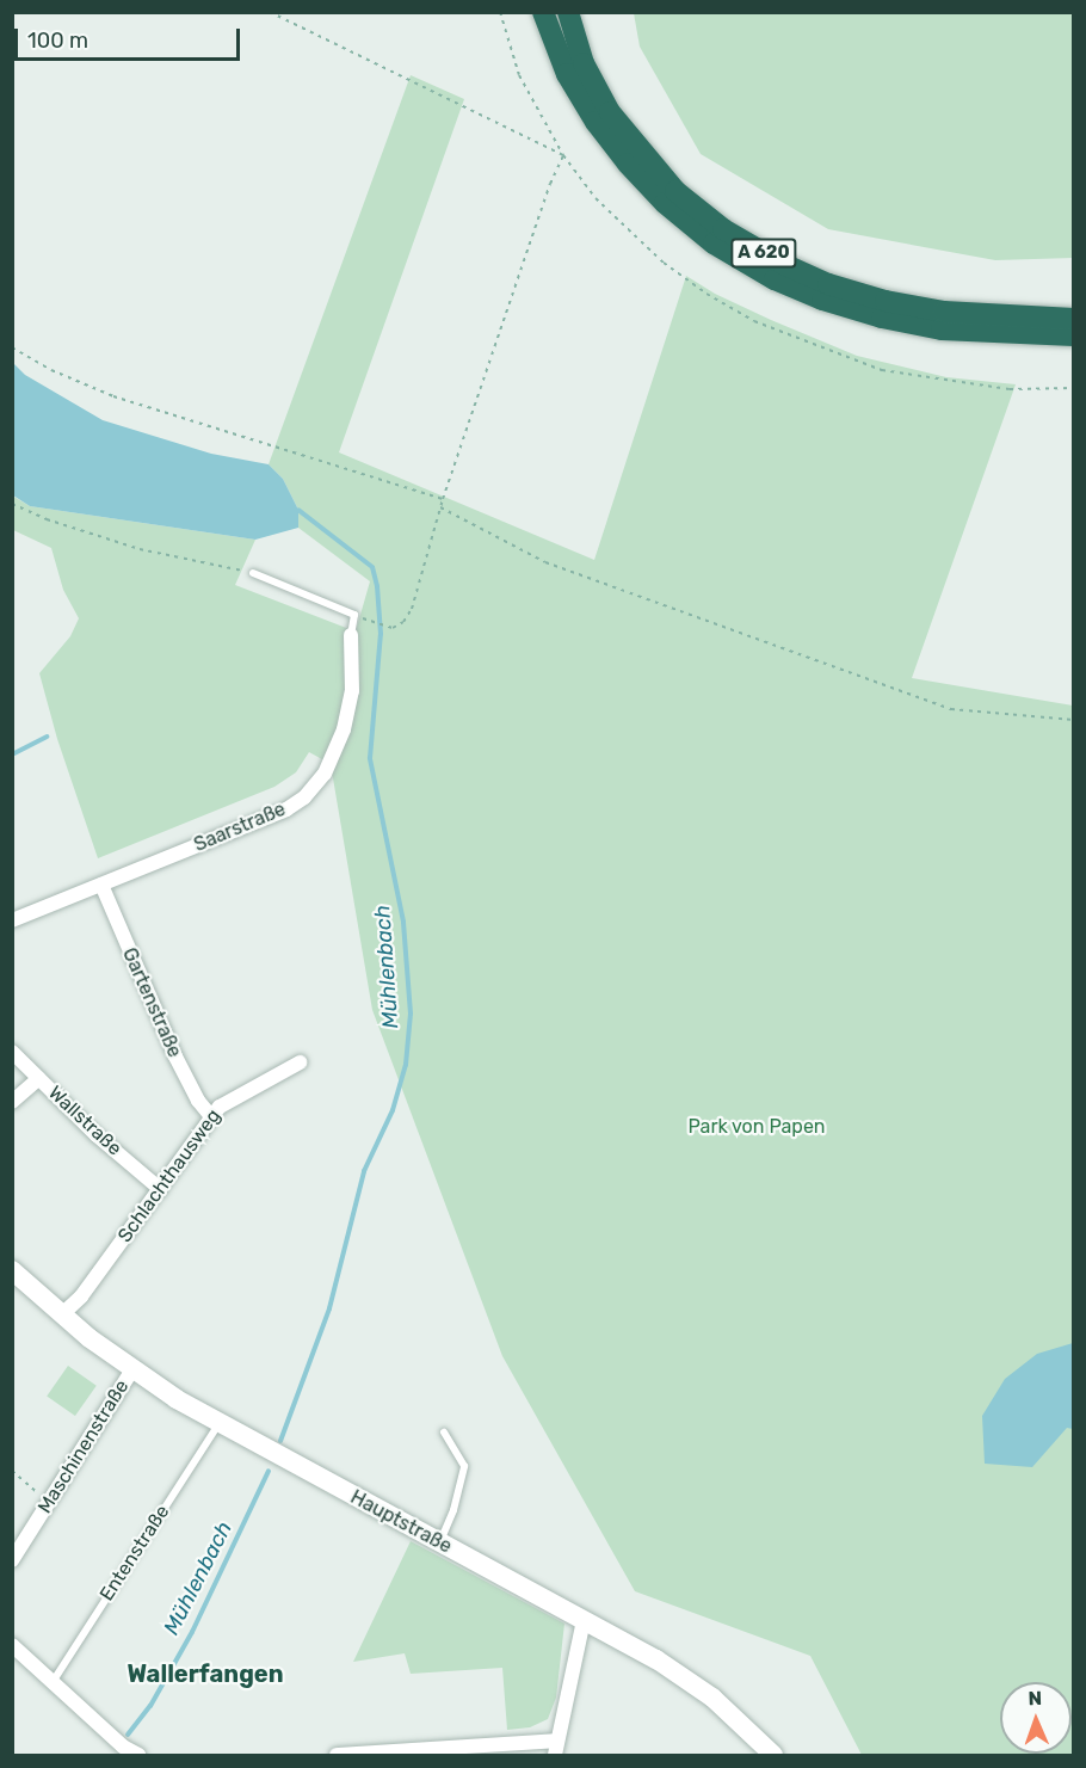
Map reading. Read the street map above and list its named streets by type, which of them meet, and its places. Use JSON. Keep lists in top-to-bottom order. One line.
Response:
{"streets":{"highway":["A 620"],"main road":["Hauptstraße"],"street":["Saarstraße","Gartenstraße","Wallstraße","Schlachthausweg","Maschinenstraße"],"lane":["Entenstraße"]},"crossings":[["Saarstraße","Gartenstraße"],["Gartenstraße","Schlachthausweg"],["Wallstraße","Schlachthausweg"],["Schlachthausweg","Hauptstraße"],["Maschinenstraße","Hauptstraße"],["Hauptstraße","Entenstraße"]],"districts":["Wallerfangen"],"water":["Mühlenbach"],"parks":["Park von Papen"],"scale_bar":"100 m","north":"top"}
